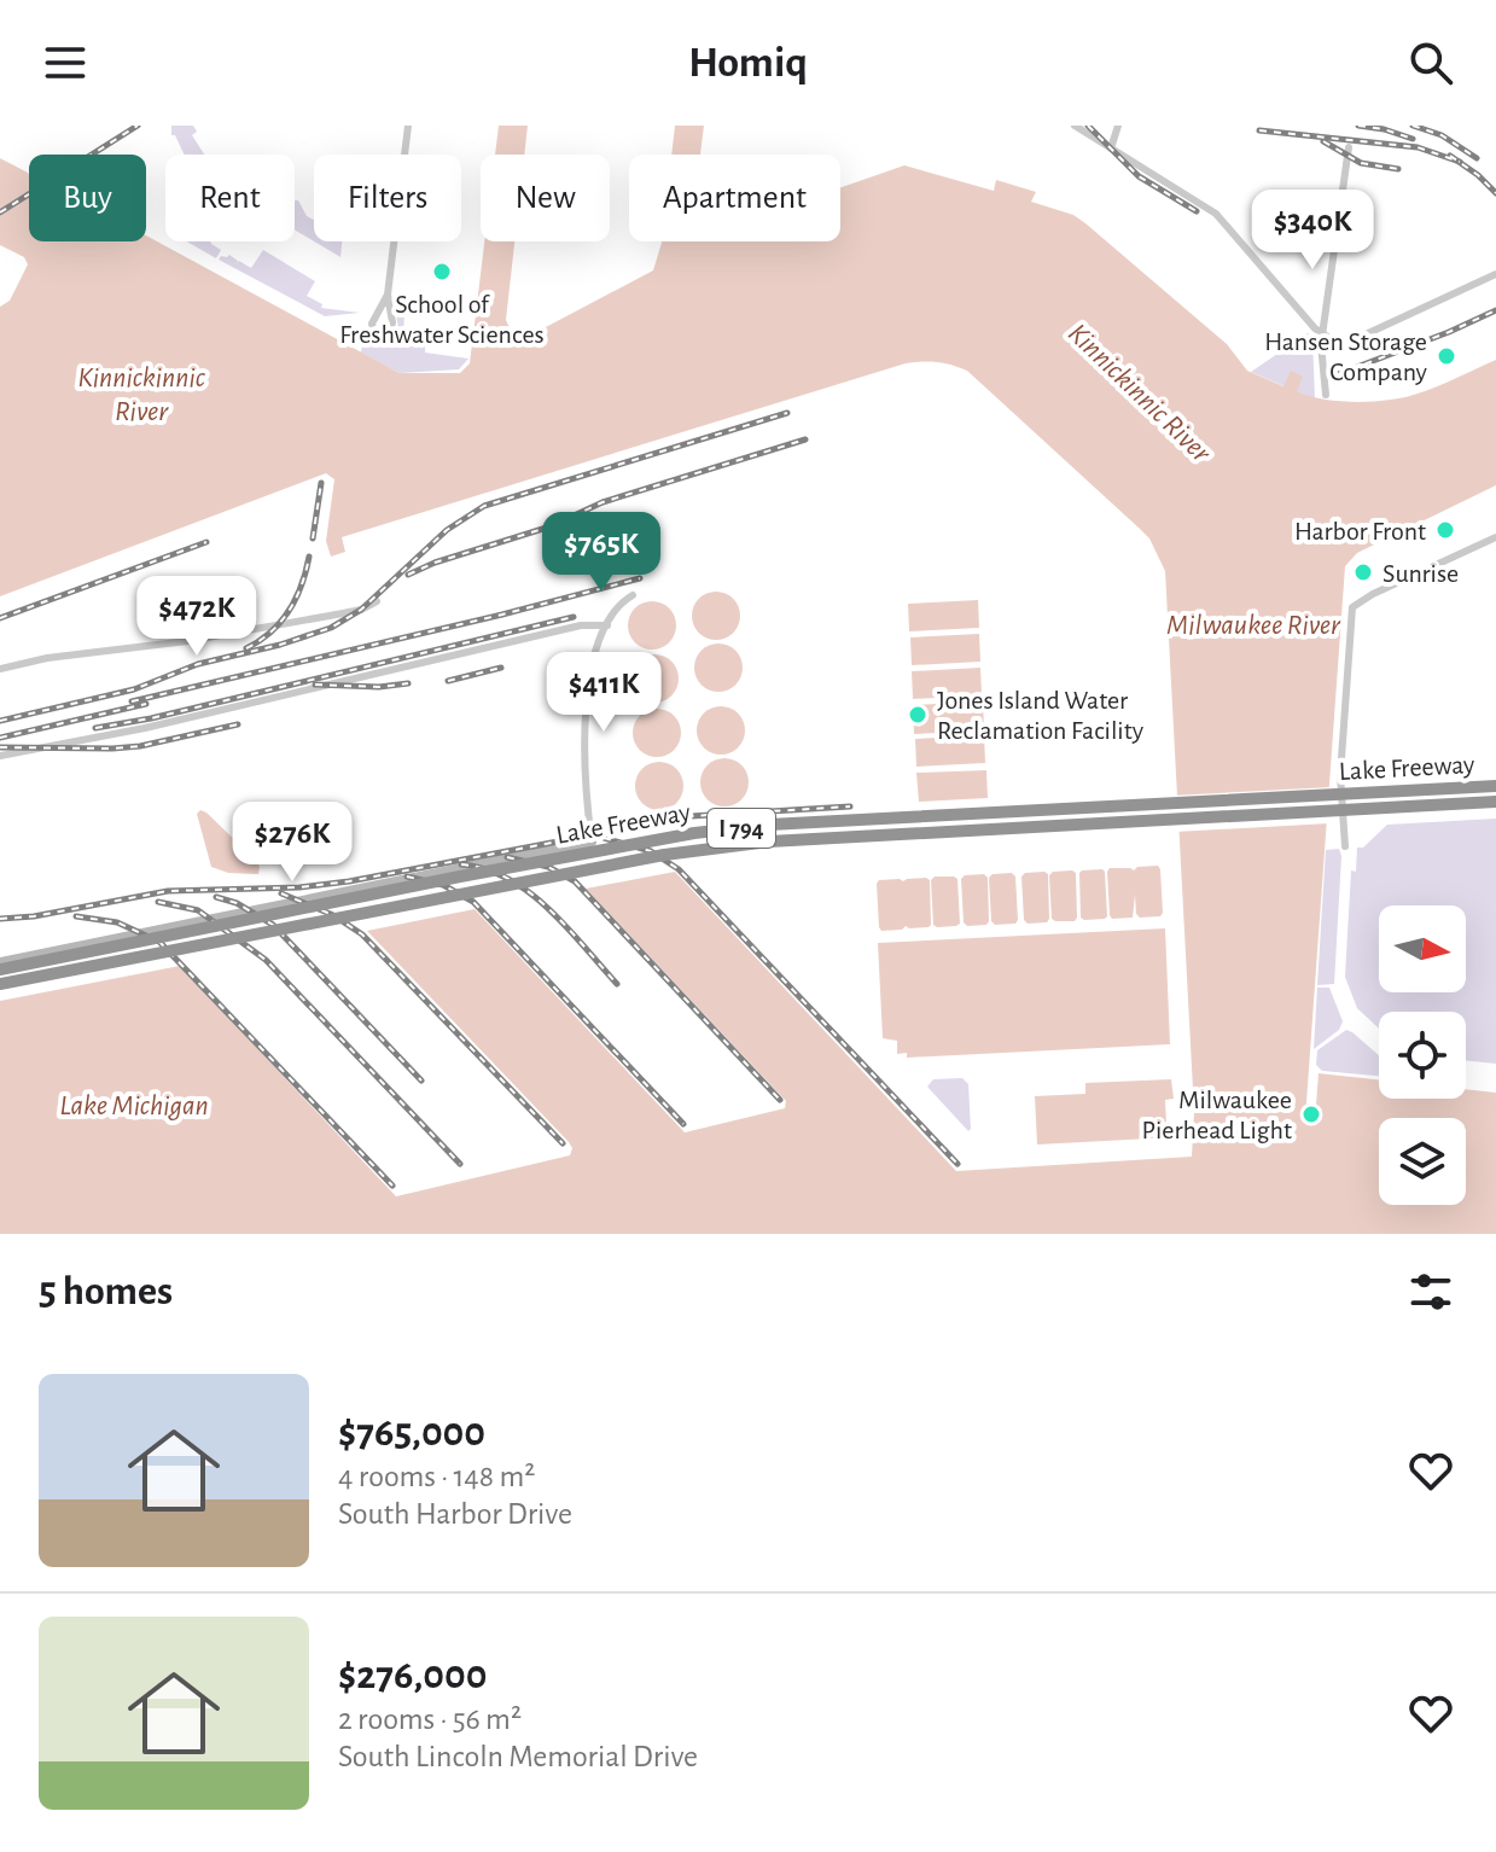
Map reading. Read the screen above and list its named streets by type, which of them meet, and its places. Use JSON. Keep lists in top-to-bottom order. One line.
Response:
{"streets":{"highway":["Lake Freeway","I 794"]},"water":["Kinnickinnic River","Milwaukee River","Lake Michigan"],"places":["School of Freshwater Sciences","Hansen Storage Company","Harbor Front","Sunrise","Jones Island Water Reclamation Facility","Milwaukee Pierhead Light"],"north":"right","page":{"header":"Homiq","chip":["Buy","Rent","Filters","New","Apartment"],"price":["$340K","$765K","$472K","$411K","$276K"],"heading":"5 homes","list":[{"name":"$765,000","note":"4 rooms · 148 m² · South Harbor Drive"},{"name":"$276,000","note":"2 rooms · 56 m² · South Lincoln Memorial Drive"}]}}
